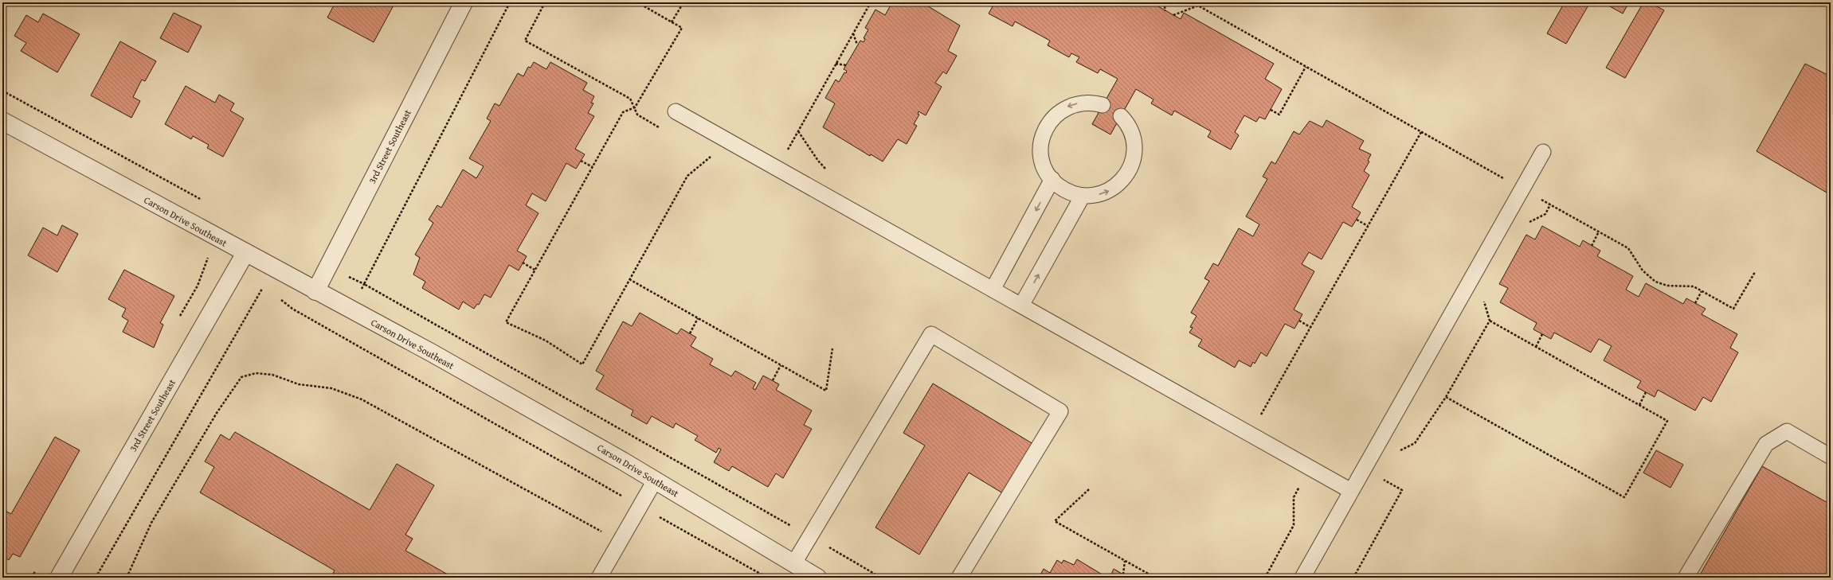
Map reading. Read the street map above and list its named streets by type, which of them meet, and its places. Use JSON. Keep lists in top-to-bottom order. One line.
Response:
{"streets":{"street":["3rd Street Southeast","Carson Drive Southeast"]},"crossings":[["3rd Street Southeast","Carson Drive Southeast"]]}
